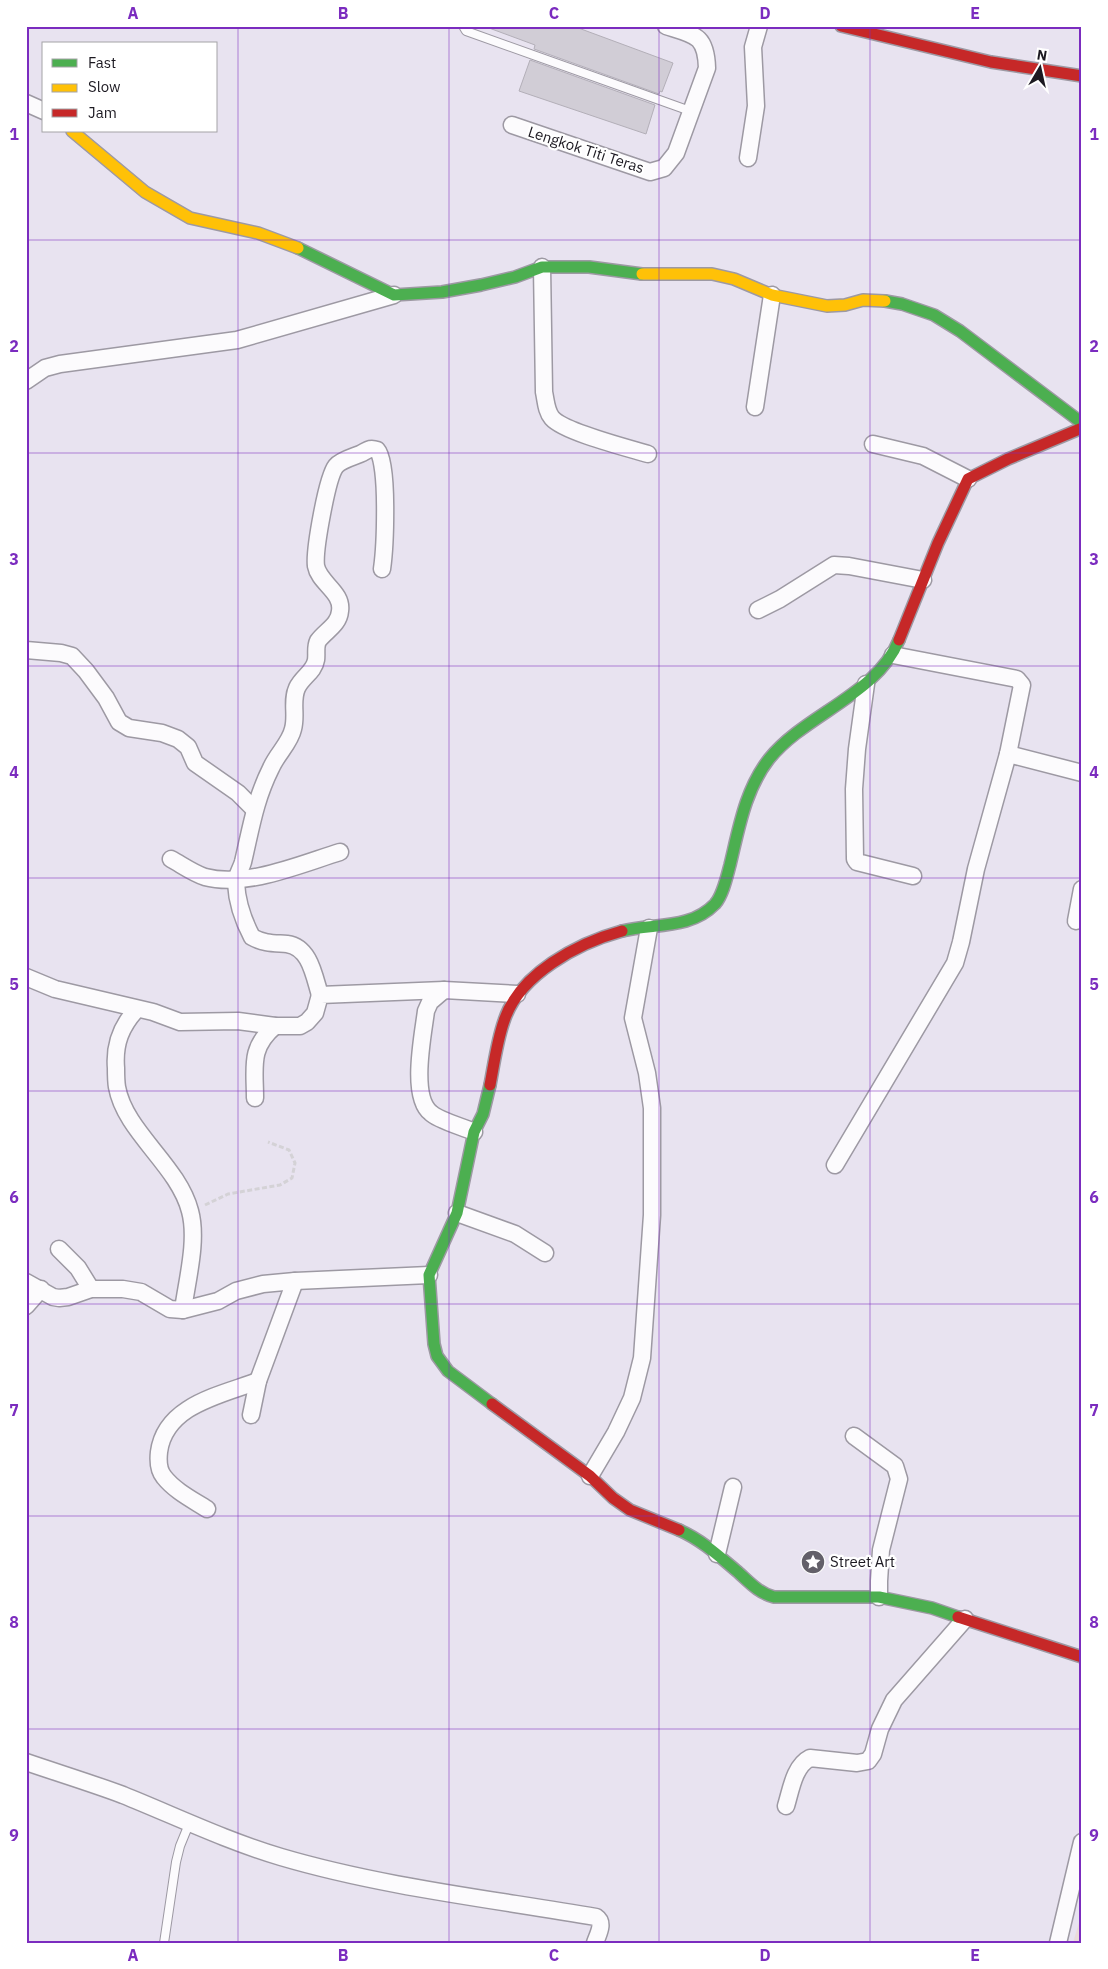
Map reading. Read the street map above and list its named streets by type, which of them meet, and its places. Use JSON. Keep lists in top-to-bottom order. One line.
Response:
{"streets":{"street":["Lengkok Titi Teras"]},"places":{"place":["Street Art"]},"legend":["Fast","Slow","Jam"],"north":"top","grid":{"columns":["A","B","C","D","E"],"rows":["1","2","3","4","5","6","7","8","9"]}}
